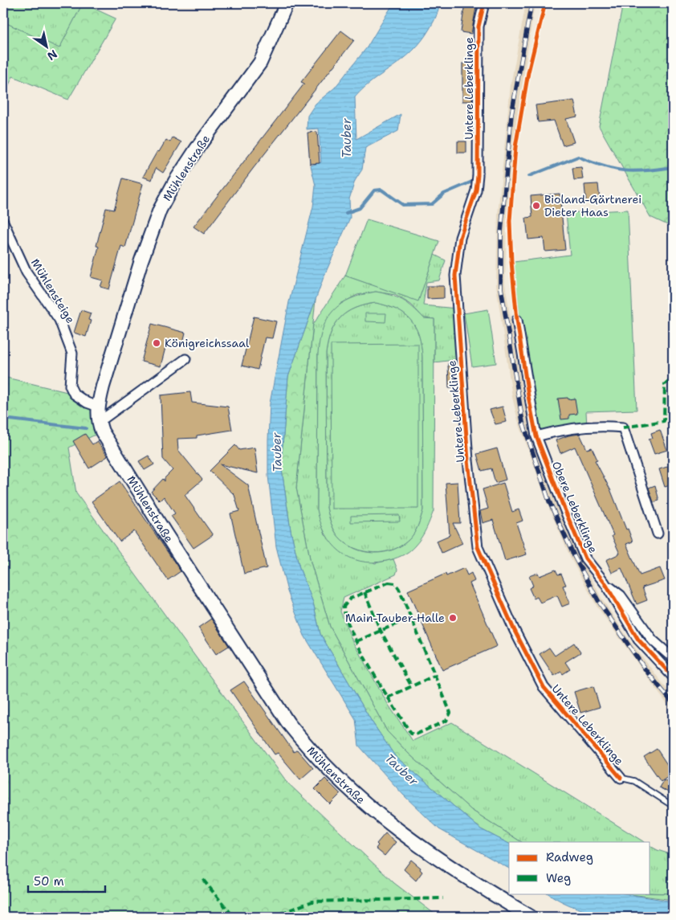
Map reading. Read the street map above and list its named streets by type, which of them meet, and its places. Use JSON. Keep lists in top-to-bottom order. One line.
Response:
{"streets":{"main road":["Mühlenstraße"],"street":["Untere Leberklinge","Mühlensteige","Obere Leberklinge"]},"crossings":[["Mühlenstraße","Mühlensteige"]],"water":["Tauber"],"places":["Bioland-Gärtnerei Dieter Haas","Königreichssaal","Main-Tauber-Halle"],"legend":["Radweg","Weg"],"scale_bar":"50 m","north":"bottom right"}
